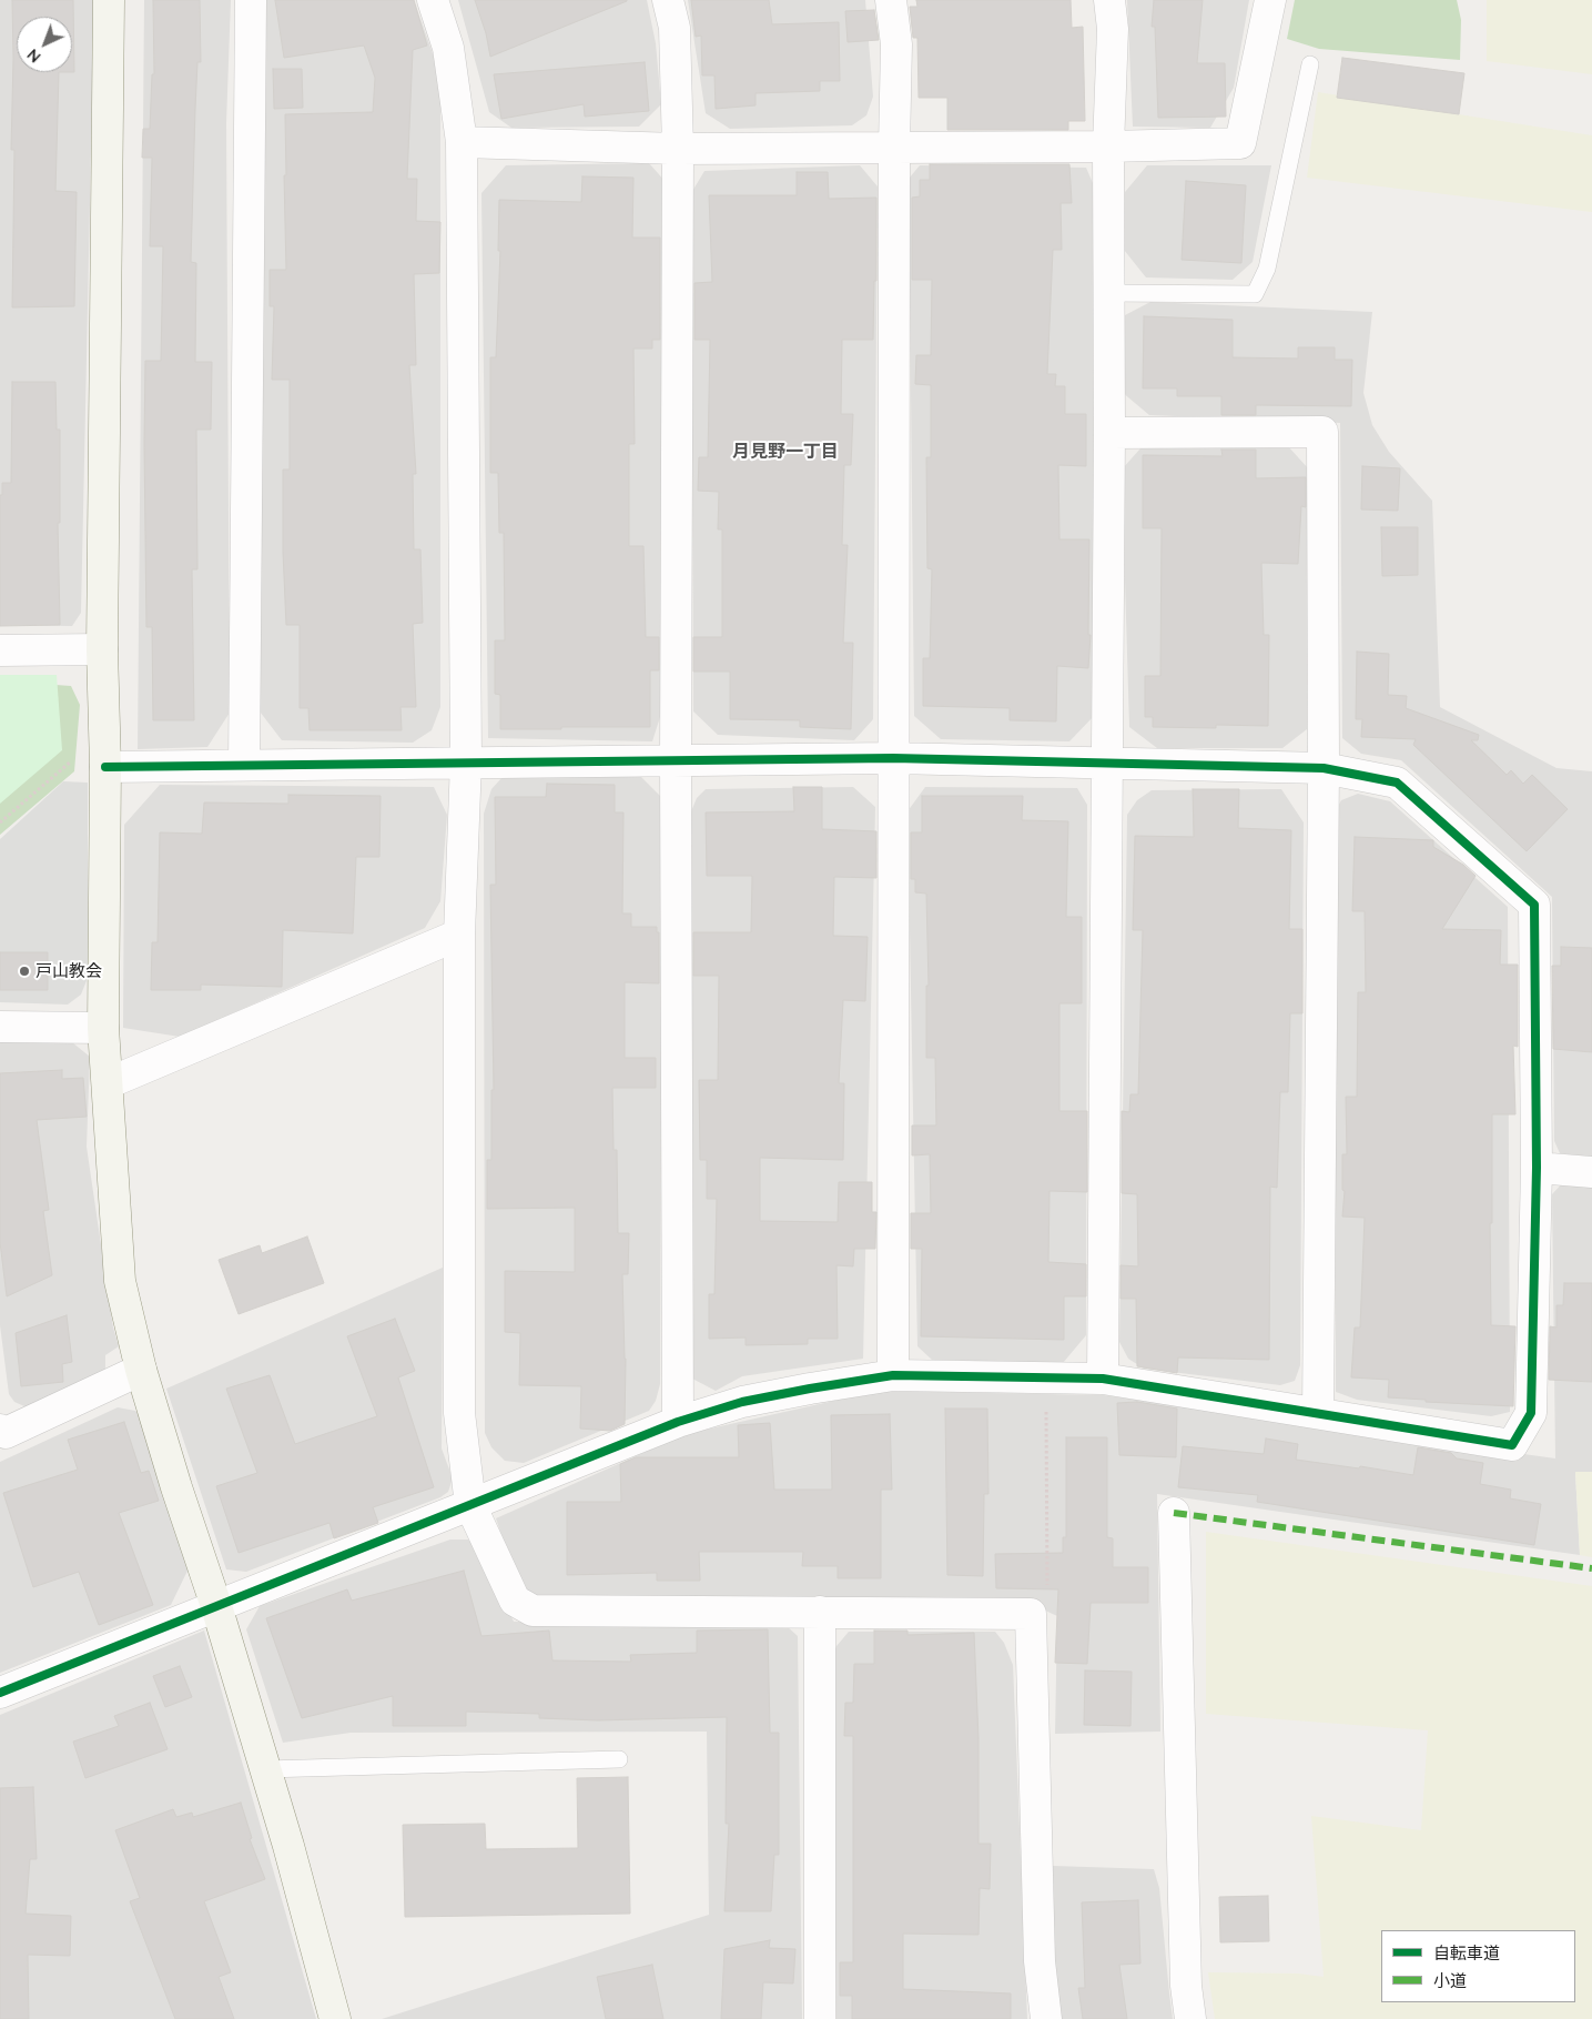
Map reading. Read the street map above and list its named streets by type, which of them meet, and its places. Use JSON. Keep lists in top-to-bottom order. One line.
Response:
{"districts":["月見野一丁目"],"places":["戸山教会"],"legend":["自転車道","小道"],"north":"bottom left"}
